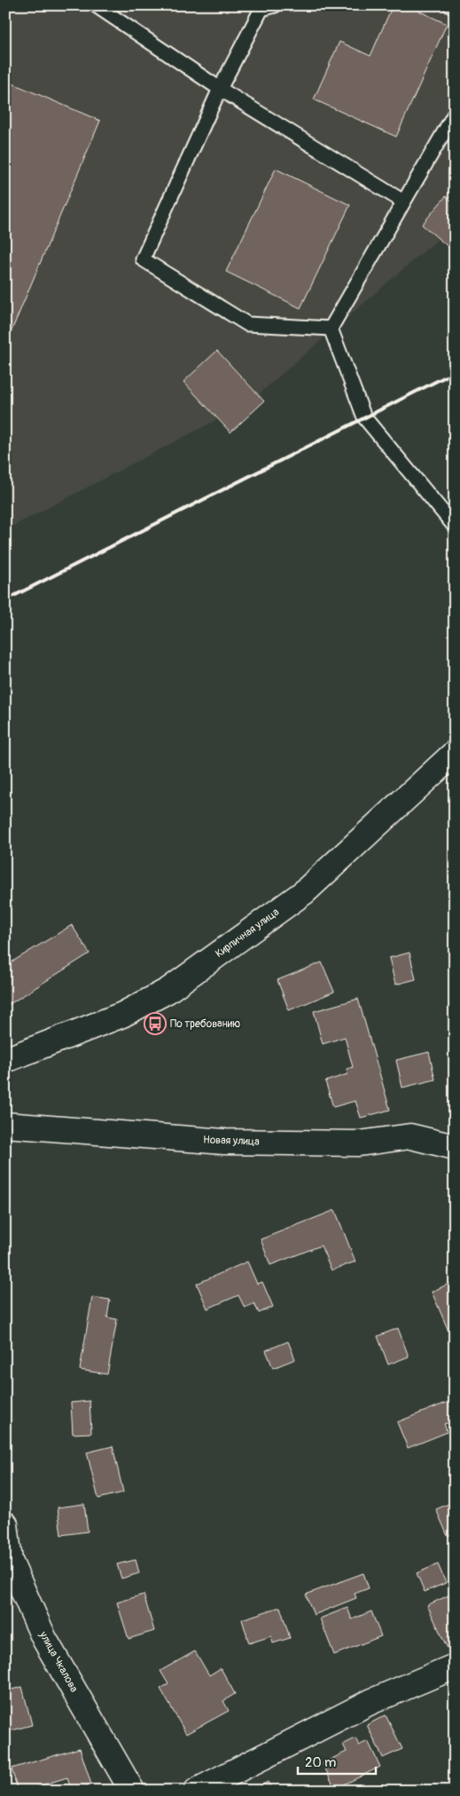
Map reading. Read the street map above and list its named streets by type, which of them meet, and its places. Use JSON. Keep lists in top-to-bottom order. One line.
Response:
{"streets":{"street":["Кирпичная улица","Новая улица","улица Чкалова"]},"places":{"bus stop":["По требованию"]},"scale_bar":"20 m"}
